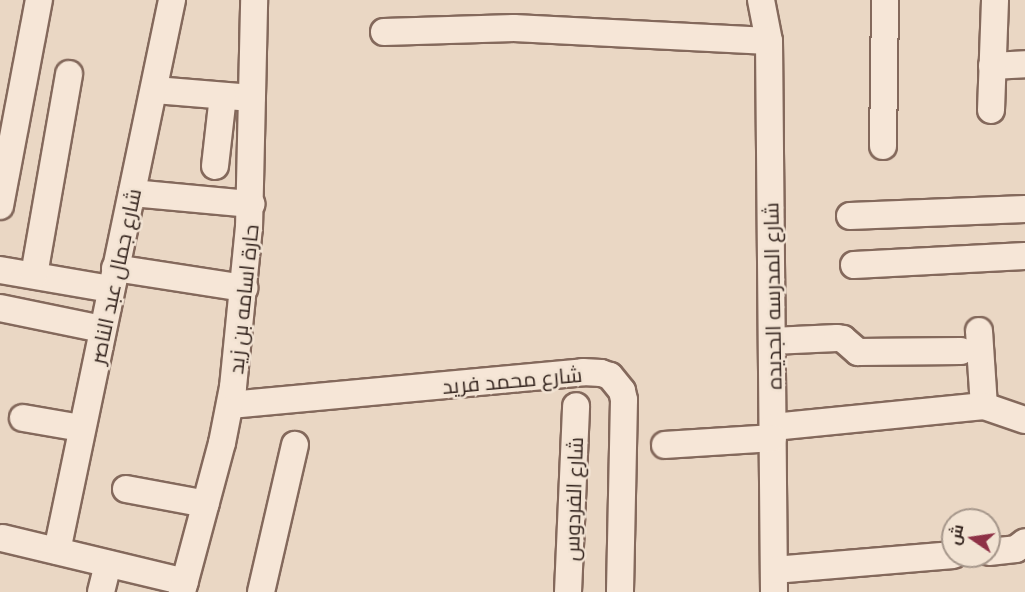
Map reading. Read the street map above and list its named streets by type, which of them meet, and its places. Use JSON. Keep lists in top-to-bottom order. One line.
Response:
{"streets":{"street":["شارع جمال عبد الناصر","شارع المدرسه الجديده","حارة اسامه بن زيد","شارع محمد فريد","شارع الفردوس"]},"crossings":[["حارة اسامه بن زيد","شارع محمد فريد"]],"north":"left"}
